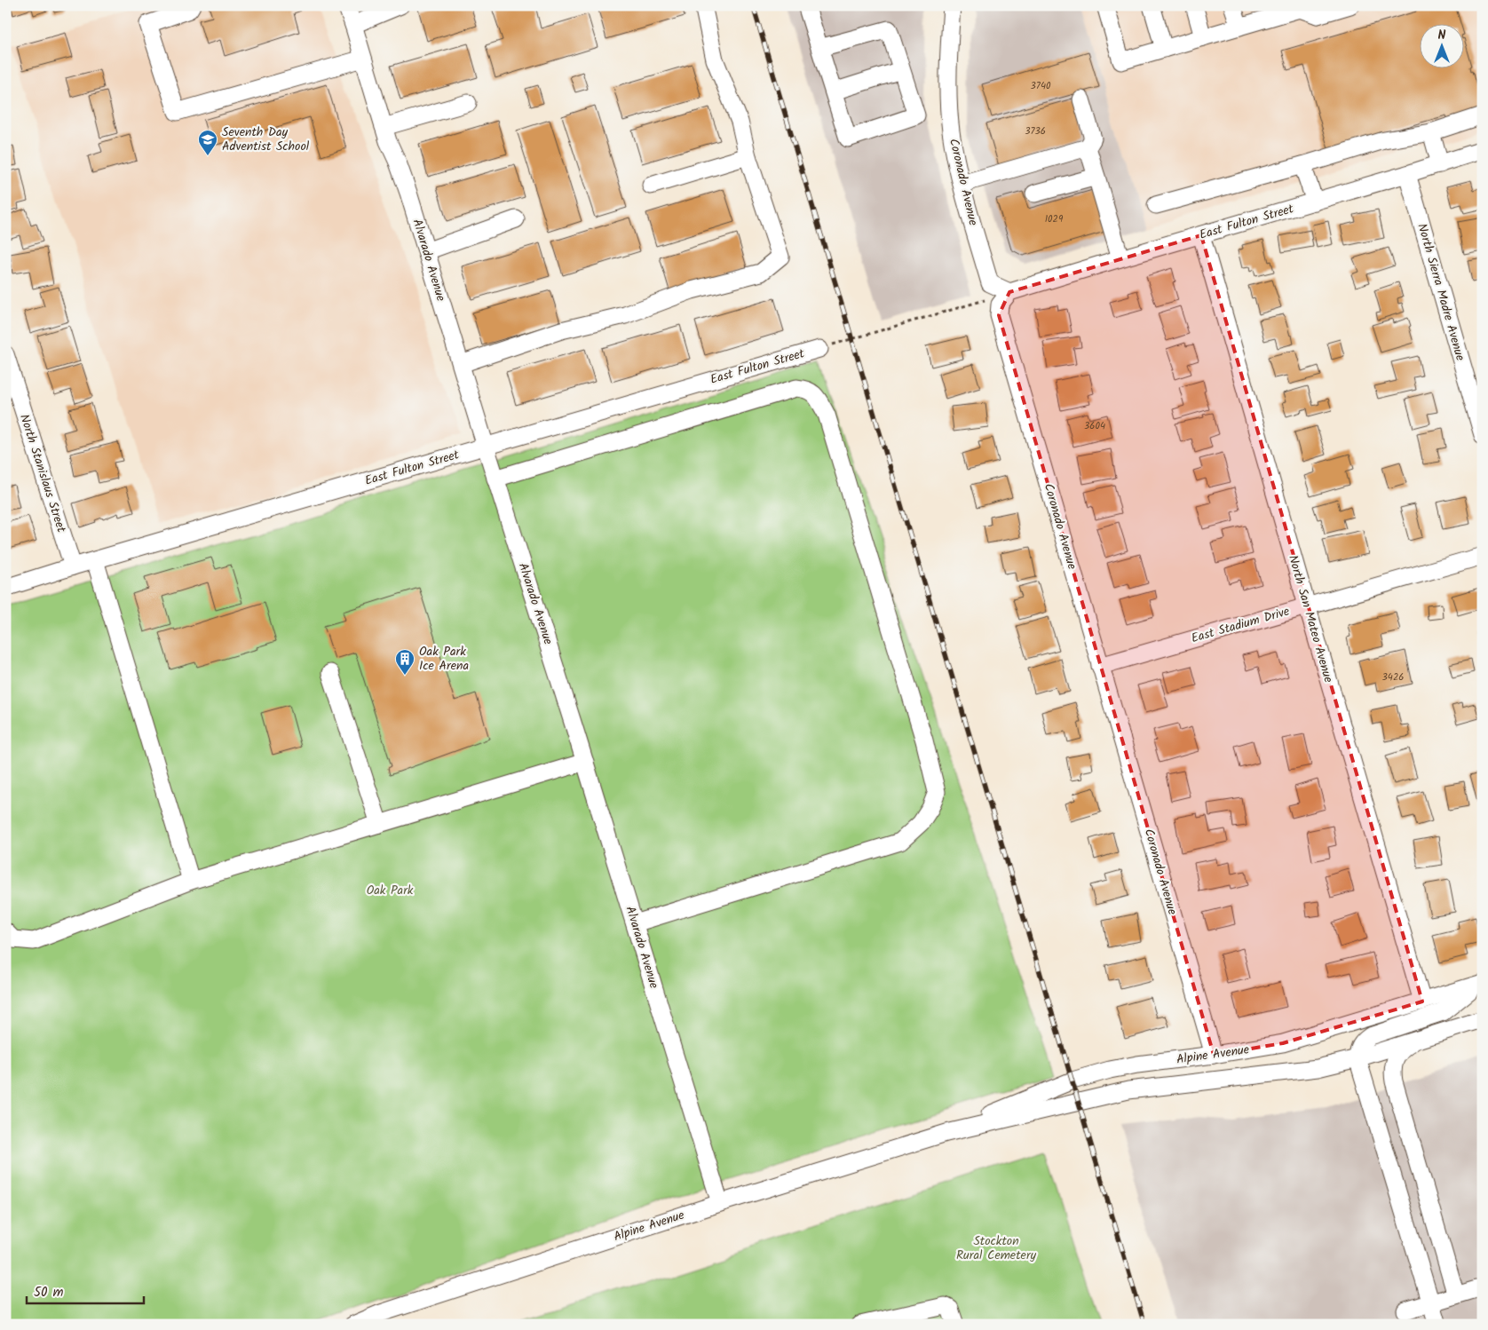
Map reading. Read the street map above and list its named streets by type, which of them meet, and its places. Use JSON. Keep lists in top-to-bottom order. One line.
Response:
{"streets":{"street":["Coronado Avenue","East Fulton Street","Alvarado Avenue","North Sierra Madre Avenue","North Stanislaus Street","North San Mateo Avenue","East Stadium Drive","Alpine Avenue"]},"crossings":[["Coronado Avenue","East Fulton Street"],["Coronado Avenue","East Stadium Drive"],["Coronado Avenue","Alpine Avenue"],["East Fulton Street","Alvarado Avenue"],["East Fulton Street","North Sierra Madre Avenue"],["East Fulton Street","North Stanislaus Street"],["East Fulton Street","North San Mateo Avenue"],["Alvarado Avenue","Alpine Avenue"],["North San Mateo Avenue","East Stadium Drive"],["North San Mateo Avenue","Alpine Avenue"]],"parks":["Oak Park","Stockton Rural Cemetery"],"places":{"school or university":["Seventh Day Adventist School"],"building":["Oak Park Ice Arena"]},"house_numbers":["3740","3736","1029","3604","3426"],"scale_bar":"50 m","north":"top"}
